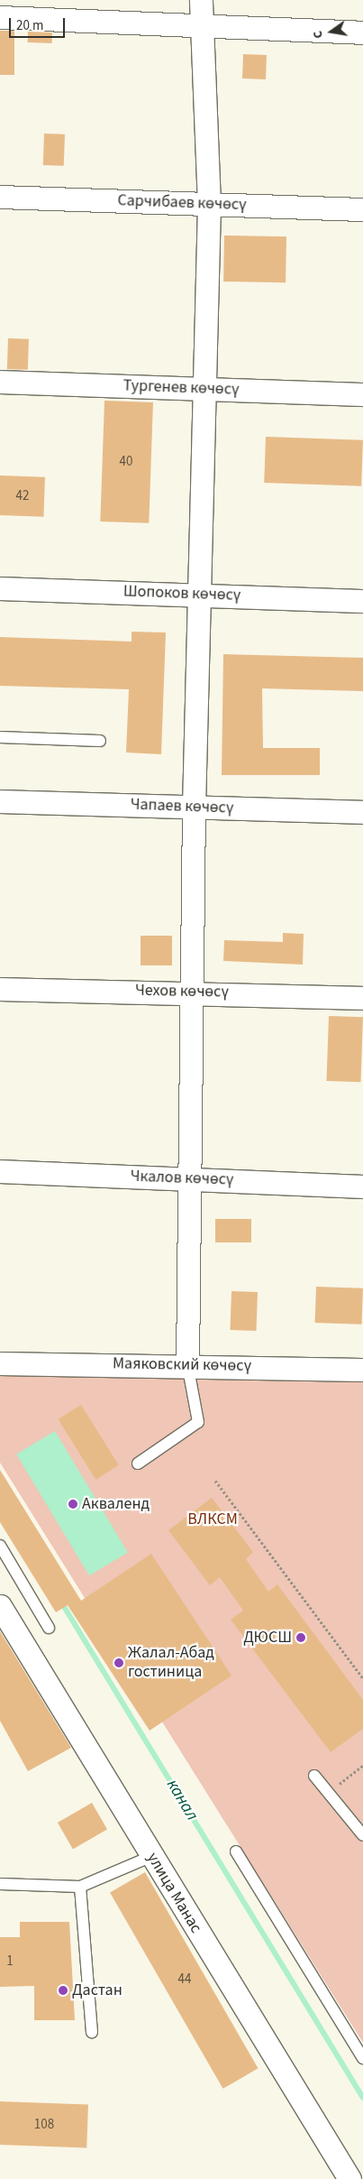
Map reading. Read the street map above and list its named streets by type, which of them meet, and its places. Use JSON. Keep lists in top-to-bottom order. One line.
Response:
{"streets":{"street":["Сарчибаев көчөсү","Тургенев көчөсү","Шопоков көчөсү","Чапаев көчөсү","Чехов көчөсү","Чкалов көчөсү","Маяковский көчөсү","улица Манас"]},"water":["канал"],"parks":["ВЛКСМ"],"places":["Акваленд","ДЮСШ","Жалал-Абад гостиница","Дастан"],"house_numbers":["40","42","1","44","108"],"scale_bar":"20 m","north":"left"}
